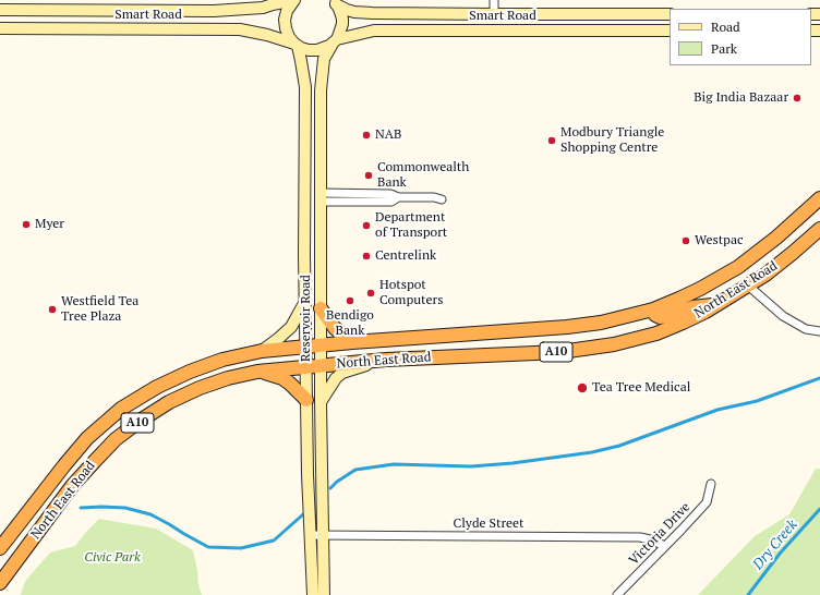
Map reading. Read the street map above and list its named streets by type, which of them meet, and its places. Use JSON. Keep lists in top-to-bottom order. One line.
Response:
{"streets":{"highway":["North East Road","A10"],"main road":["Smart Road","Reservoir Road"],"street":["Clyde Street","Victoria Drive"]},"crossings":[["Smart Road","Reservoir Road"],["North East Road","Reservoir Road"],["Reservoir Road","Clyde Street"],["Clyde Street","Victoria Drive"]],"water":["Dry Creek"],"parks":["Civic Park"],"places":["Big India Bazaar","NAB","Modbury Triangle Shopping Centre","Commonwealth Bank","Myer","Department of Transport","Westpac","Centrelink","Hotspot Computers","Bendigo Bank","Westfield Tea Tree Plaza","Tea Tree Medical"],"legend":["Road","Park"]}
